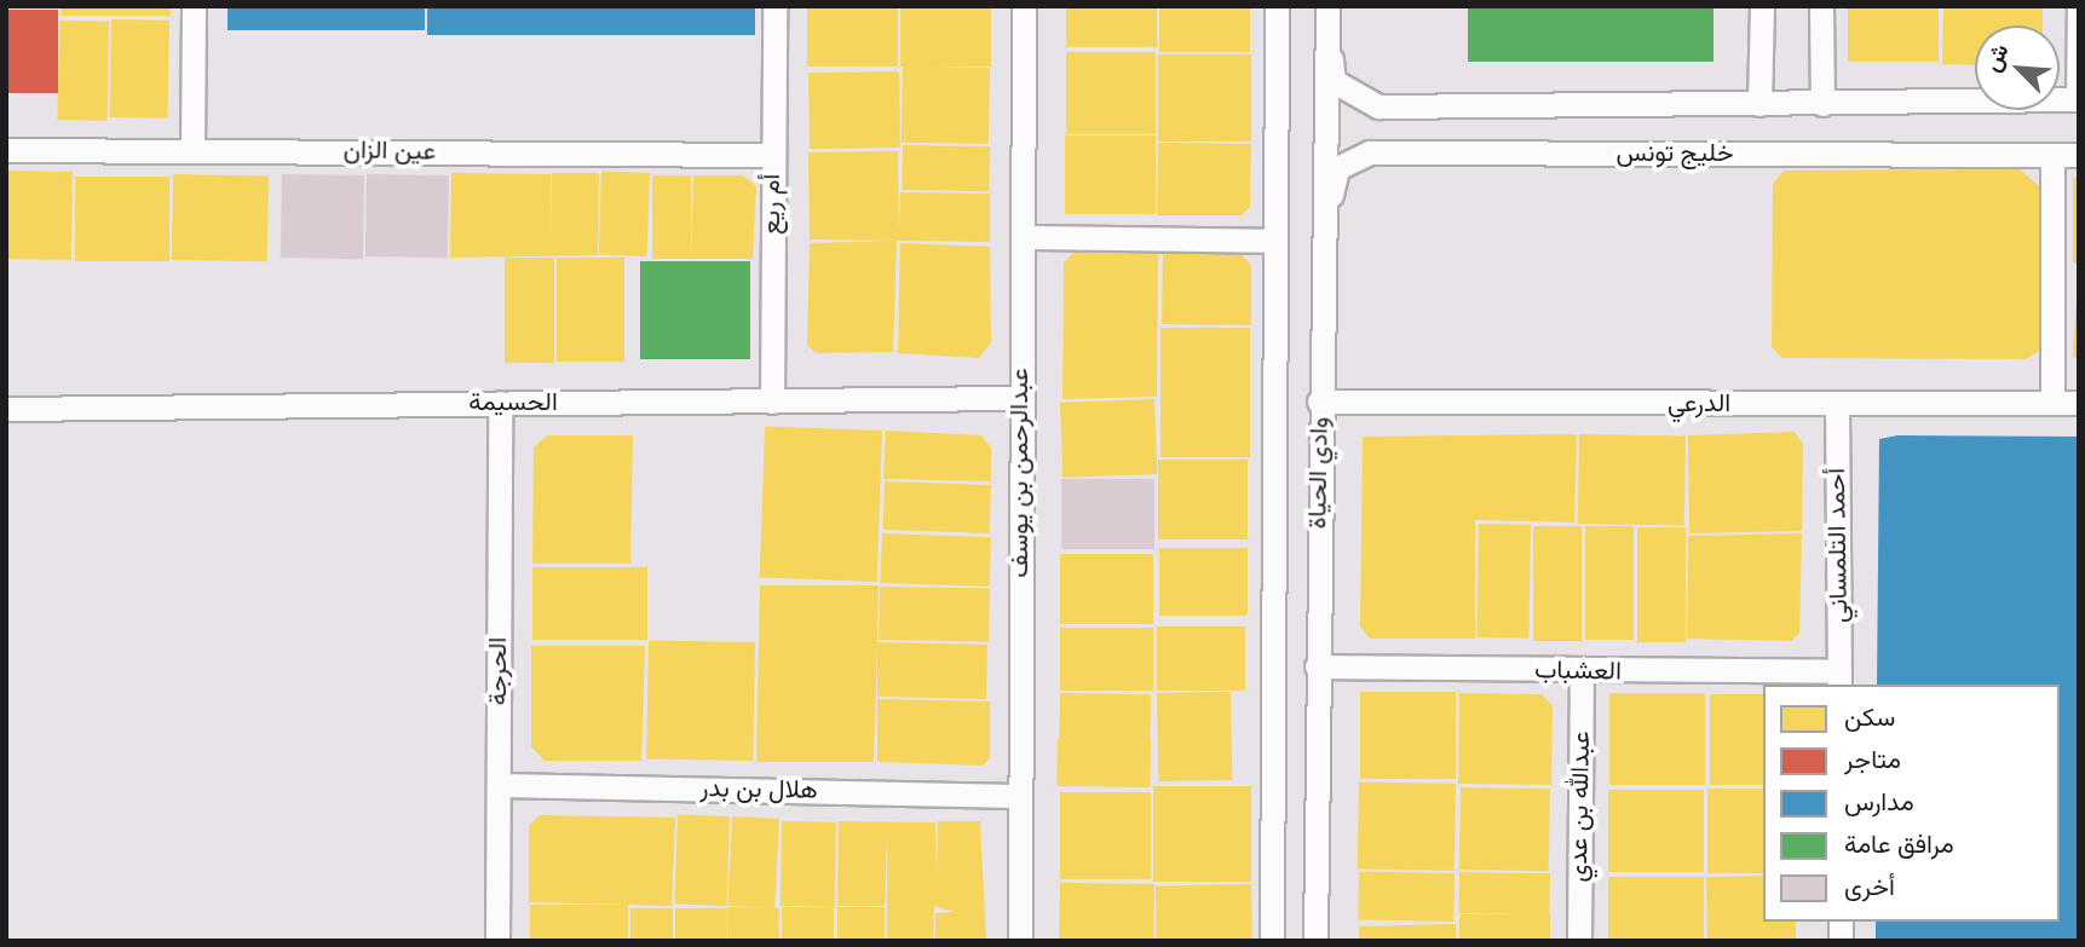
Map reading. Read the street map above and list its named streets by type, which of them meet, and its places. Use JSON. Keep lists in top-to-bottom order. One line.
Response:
{"streets":{"street":["عين الزان","خليج تونس","أم ريع","الحسيمة","الدرعي","عبدالرحمن بن يوسف","وادي الحياة","أحمد التلمساني","الحرجة","العشباب","هلال بن بدر","عبدالله بن عدي"]},"crossings":[["عين الزان","أم ريع"],["خليج تونس","وادي الحياة"],["أم ريع","الحسيمة"],["الحسيمة","عبدالرحمن بن يوسف"],["الحسيمة","الحرجة"],["الدرعي","وادي الحياة"],["الدرعي","أحمد التلمساني"],["عبدالرحمن بن يوسف","هلال بن بدر"],["وادي الحياة","العشباب"],["أحمد التلمساني","العشباب"],["الحرجة","هلال بن بدر"],["العشباب","عبدالله بن عدي"]],"legend":["سكن","متاجر","مدارس","مرافق عامة","أخرى"],"north":"top left"}
